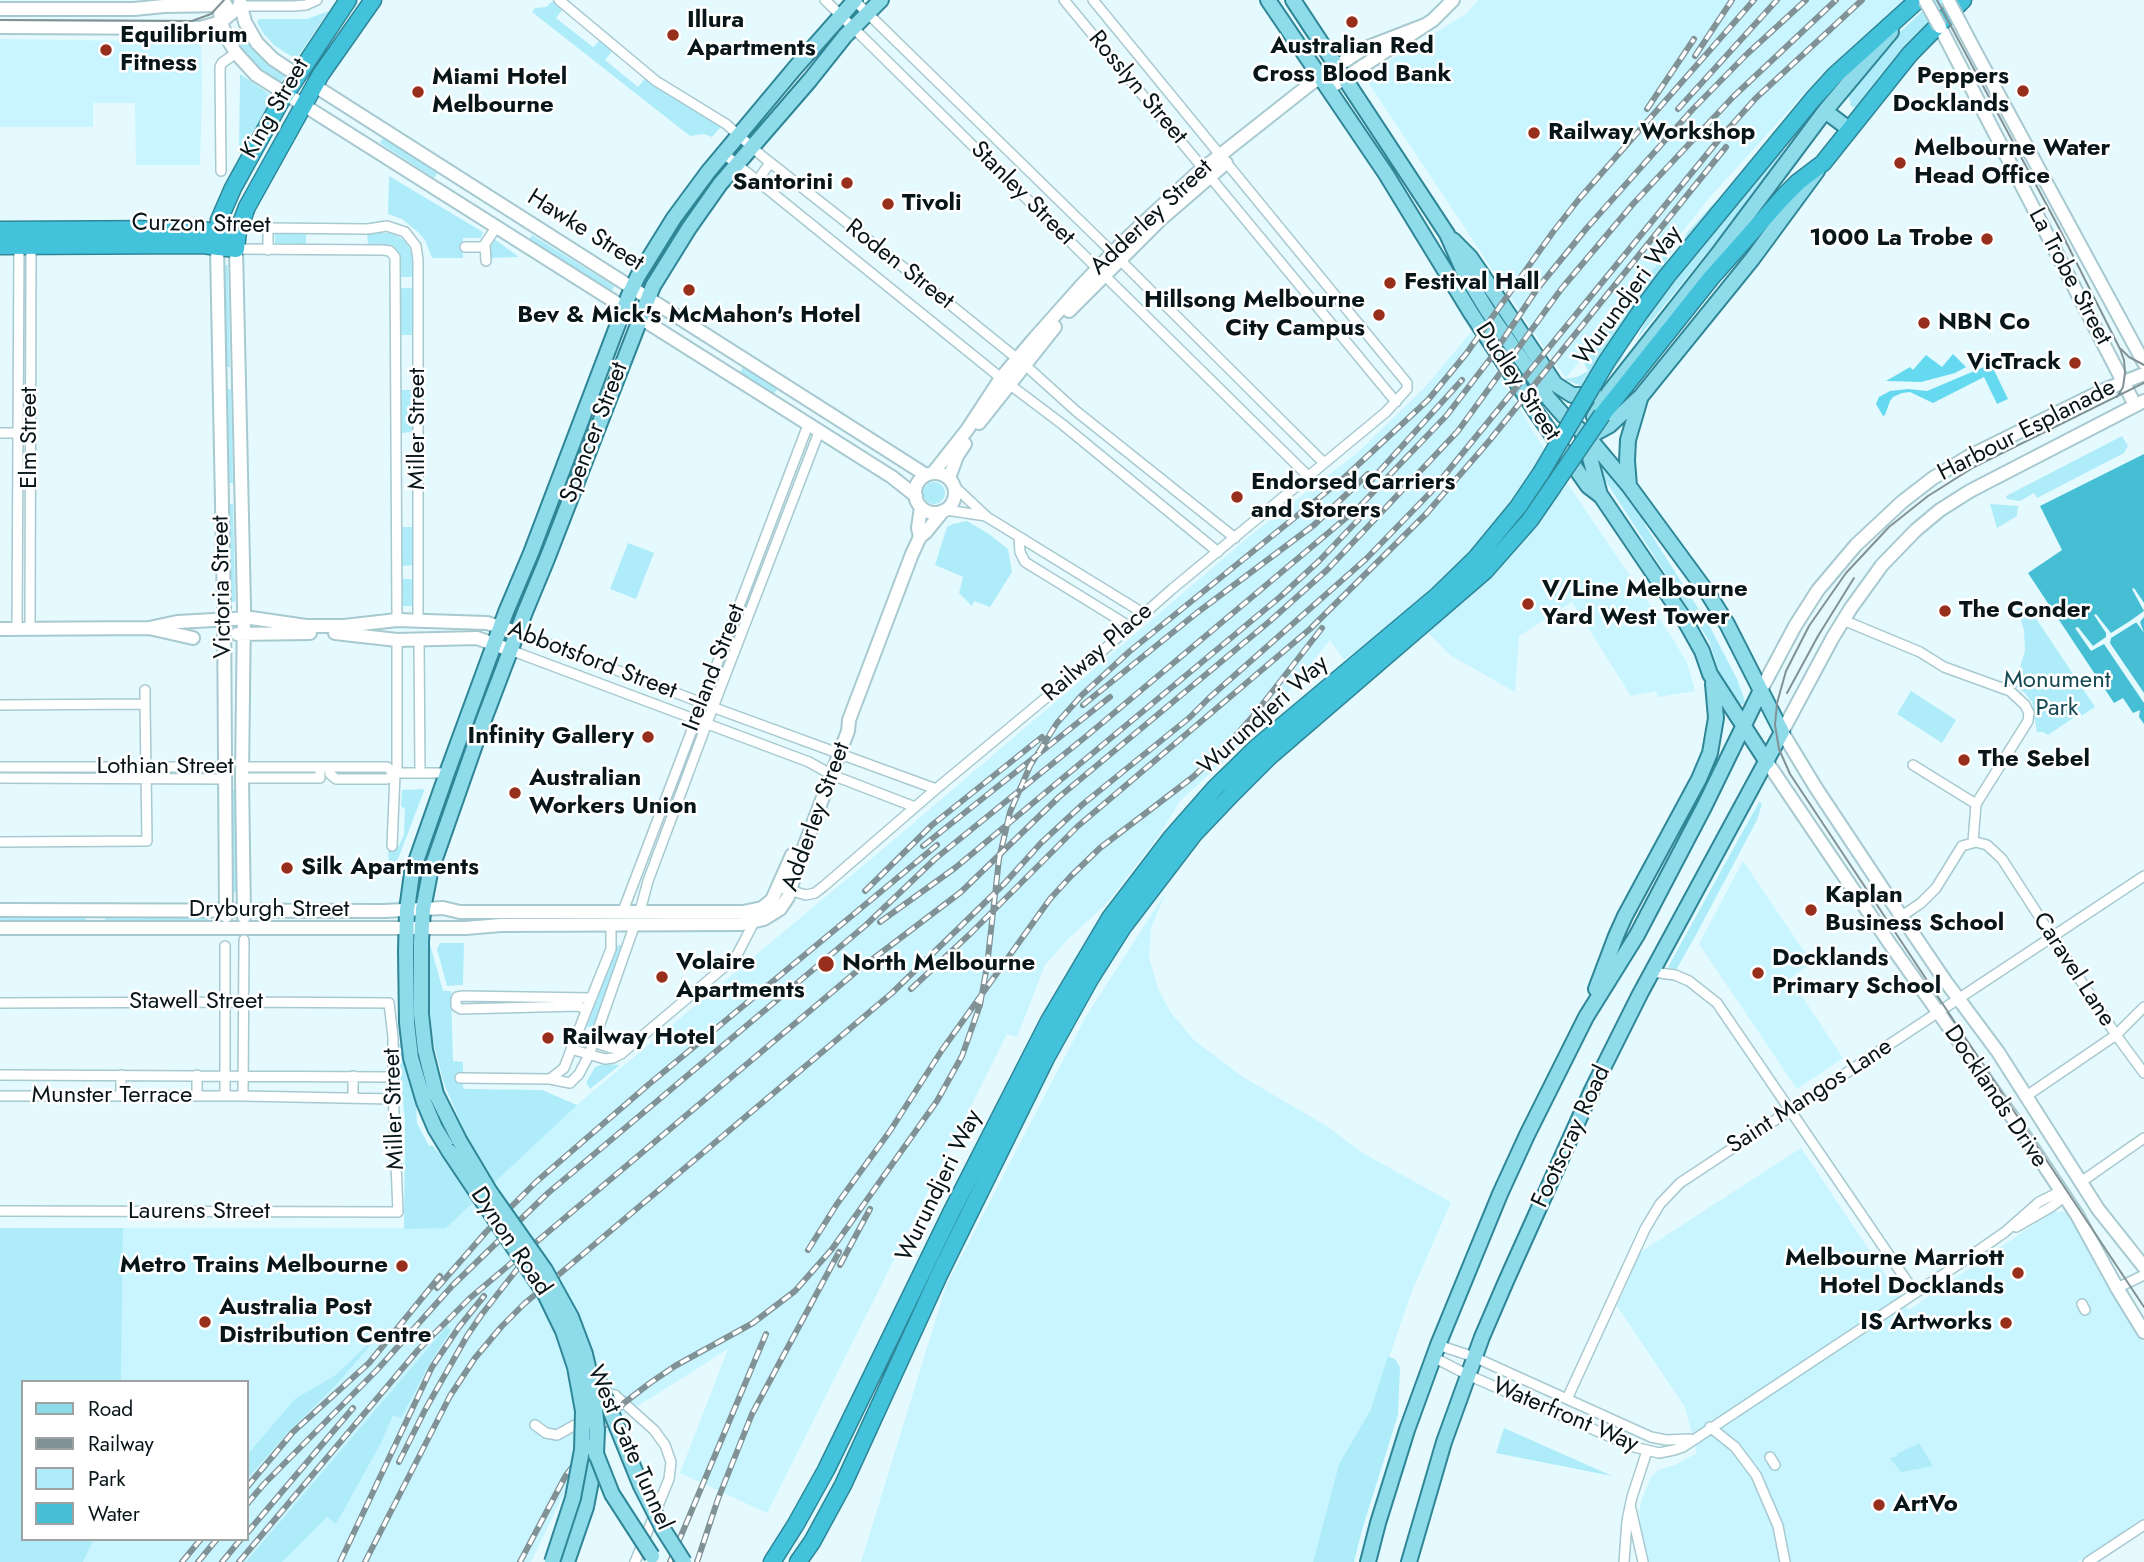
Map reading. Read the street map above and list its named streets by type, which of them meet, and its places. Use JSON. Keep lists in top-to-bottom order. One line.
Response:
{"streets":{"highway":["King Street","Curzon Street","Hawke Street","Wurundjeri Way"],"main road":["Dudley Street","Spencer Street","Footscray Road","Dynon Road","West Gate Tunnel"],"street":["Rosslyn Street","Stanley Street","Adderley Street","Roden Street","La Trobe Street","Miller Street","Harbour Esplanade","Elm Street","Victoria Street","Railway Place","Abbotsford Street","Ireland Street","Lothian Street","Dryburgh Street","Caravel Lane","Stawell Street","Munster Terrace","Saint Mangos Lane","Docklands Drive","Laurens Street","Waterfront Way"]},"crossings":[["Rosslyn Street","Adderley Street"],["Rosslyn Street","Railway Place"],["King Street","Curzon Street"],["King Street","Hawke Street"],["King Street","Victoria Street"],["Stanley Street","Adderley Street"],["Stanley Street","Spencer Street"],["Stanley Street","Railway Place"],["Adderley Street","Hawke Street"],["Adderley Street","Roden Street"],["Adderley Street","Dudley Street"],["Adderley Street","Railway Place"],["Adderley Street","Abbotsford Street"],["Adderley Street","Dryburgh Street"],["Curzon Street","Miller Street"],["Curzon Street","Elm Street"],["Curzon Street","Victoria Street"],["Hawke Street","Spencer Street"],["Hawke Street","Ireland Street"],["Roden Street","Spencer Street"],["Roden Street","Railway Place"],["La Trobe Street","Wurundjeri Way"],["La Trobe Street","Harbour Esplanade"],["Wurundjeri Way","Dudley Street"],["Dudley Street","Harbour Esplanade"],["Dudley Street","Docklands Drive"],["Dudley Street","Footscray Road"],["Miller Street","Abbotsford Street"],["Miller Street","Stawell Street"],["Miller Street","Munster Terrace"],["Miller Street","Laurens Street"],["Harbour Esplanade","Docklands Drive"],["Harbour Esplanade","Footscray Road"],["Spencer Street","Abbotsford Street"],["Spencer Street","Lothian Street"],["Spencer Street","Dryburgh Street"],["Spencer Street","Dynon Road"],["Elm Street","Abbotsford Street"],["Victoria Street","Abbotsford Street"],["Victoria Street","Lothian Street"],["Victoria Street","Dryburgh Street"],["Railway Place","Abbotsford Street"],["Abbotsford Street","Ireland Street"],["Ireland Street","Dryburgh Street"],["Dryburgh Street","Dynon Road"],["Caravel Lane","Saint Mangos Lane"],["Saint Mangos Lane","Docklands Drive"],["Saint Mangos Lane","Waterfront Way"],["Docklands Drive","Footscray Road"],["Docklands Drive","Waterfront Way"],["Footscray Road","Waterfront Way"],["Dynon Road","West Gate Tunnel"]],"parks":["Monument Park"],"places":["Australian Red Cross Blood Bank","Illura Apartments","Equilibrium Fitness","Peppers Docklands","Miami Hotel Melbourne","Railway Workshop","Melbourne Water Head Office","Santorini","Tivoli","1000 La Trobe","Festival Hall","Bev & Mick's McMahon's Hotel","Hillsong Melbourne City Campus","NBN Co","VicTrack","Endorsed Carriers and Storers","V/Line Melbourne Yard West Tower","The Conder","Infinity Gallery","The Sebel","Australian Workers Union","Silk Apartments","Kaplan Business School","North Melbourne","Docklands Primary School","Volaire Apartments","Railway Hotel","Metro Trains Melbourne","Melbourne Marriott Hotel Docklands","Australia Post Distribution Centre","IS Artworks","ArtVo"],"legend":["Road","Railway","Park","Water"]}
